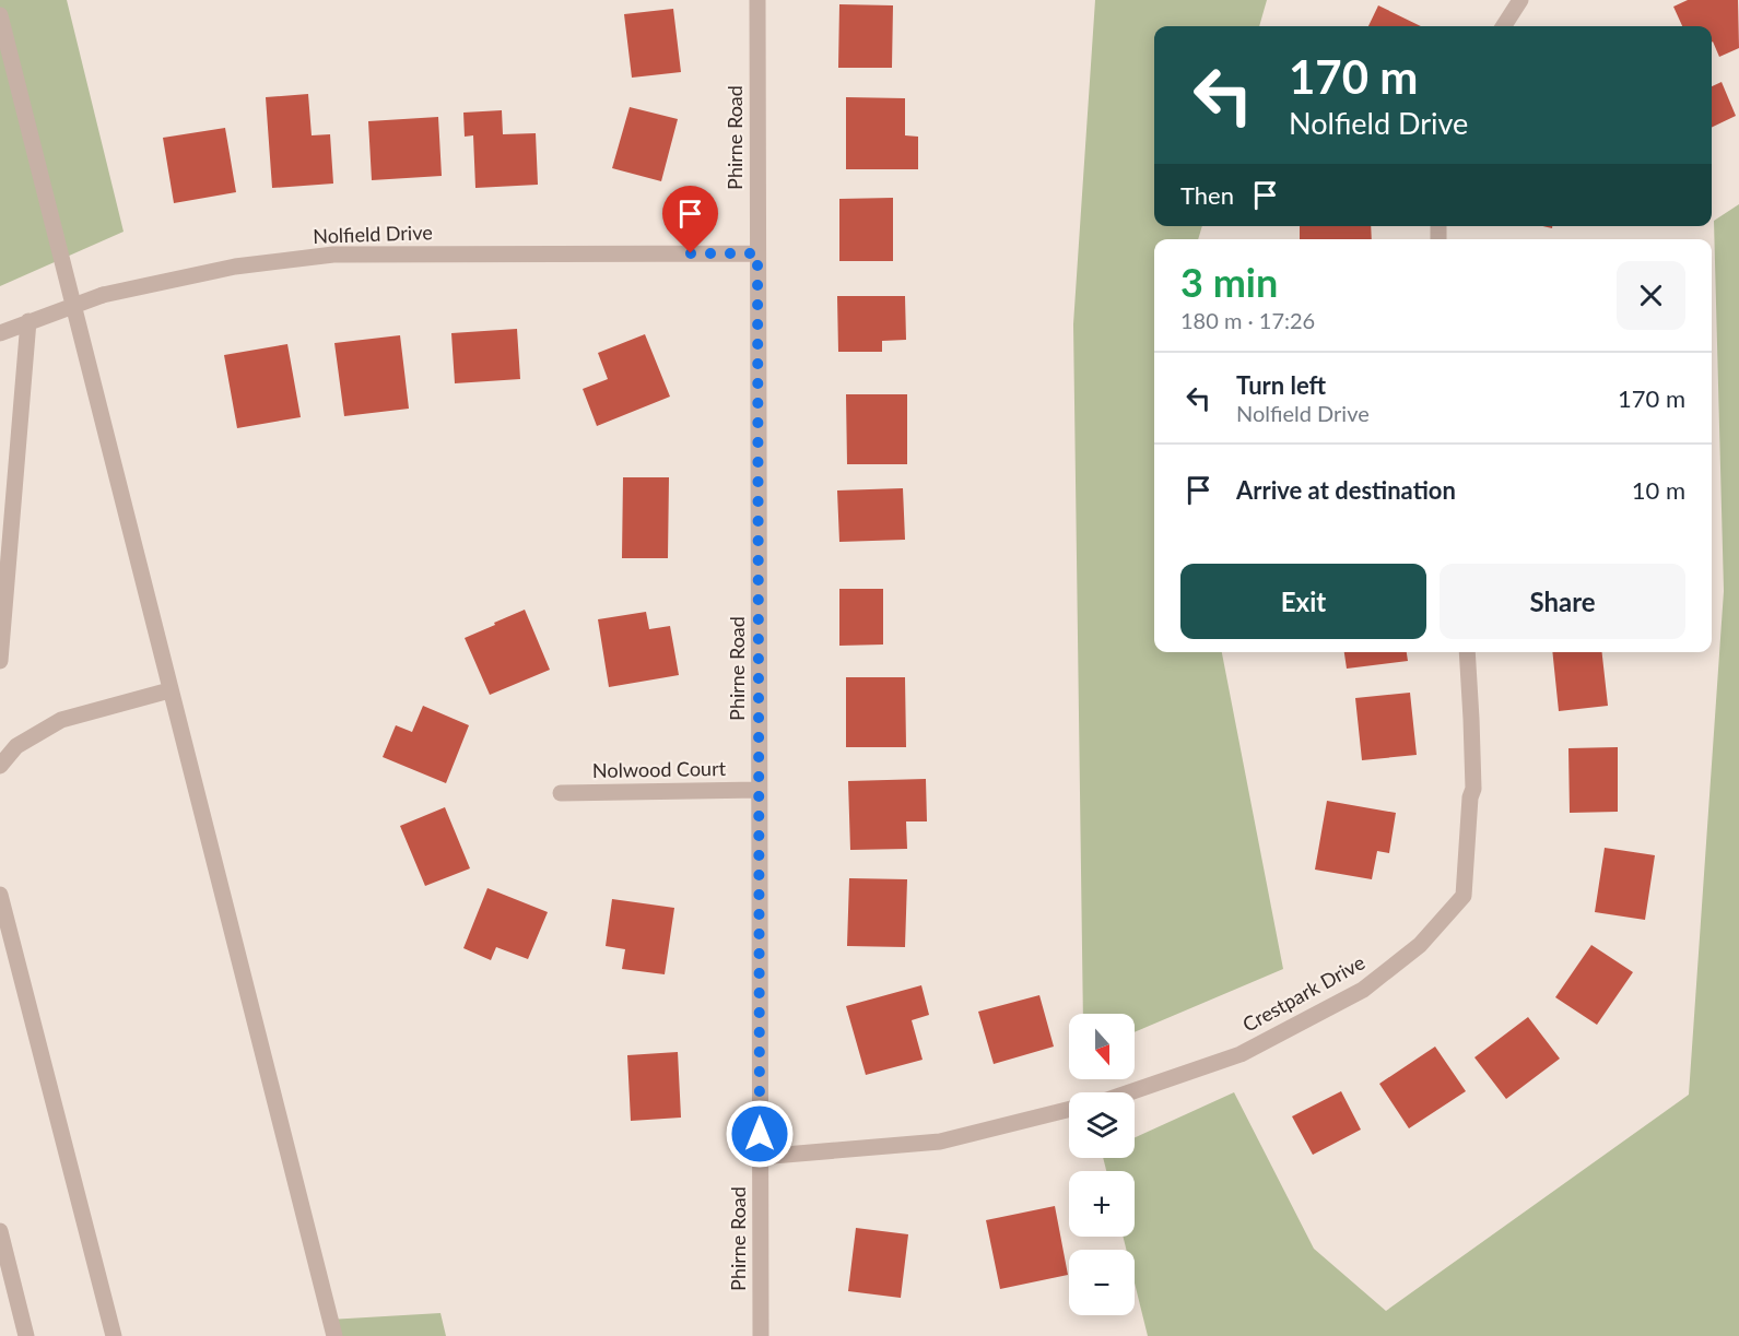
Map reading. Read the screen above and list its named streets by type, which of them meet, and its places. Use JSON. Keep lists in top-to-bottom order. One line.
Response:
{"streets":{"street":["Phirne Road","Nolfield Drive","Nolwood Court","Crestpark Drive"]},"crossings":[["Phirne Road","Nolfield Drive"],["Phirne Road","Nolwood Court"]],"north":"bottom","page":{"turn":["170 m","Nolfield Drive"],"then":"Then","heading":["3 min","180 m · 17:26"],"list":[{"name":"Turn left","note":"Nolfield Drive","value":"170 m"},{"name":"Arrive at destination","value":"10 m"}],"buttons":["Exit","Share"],"map_buttons":["+","−"]}}
